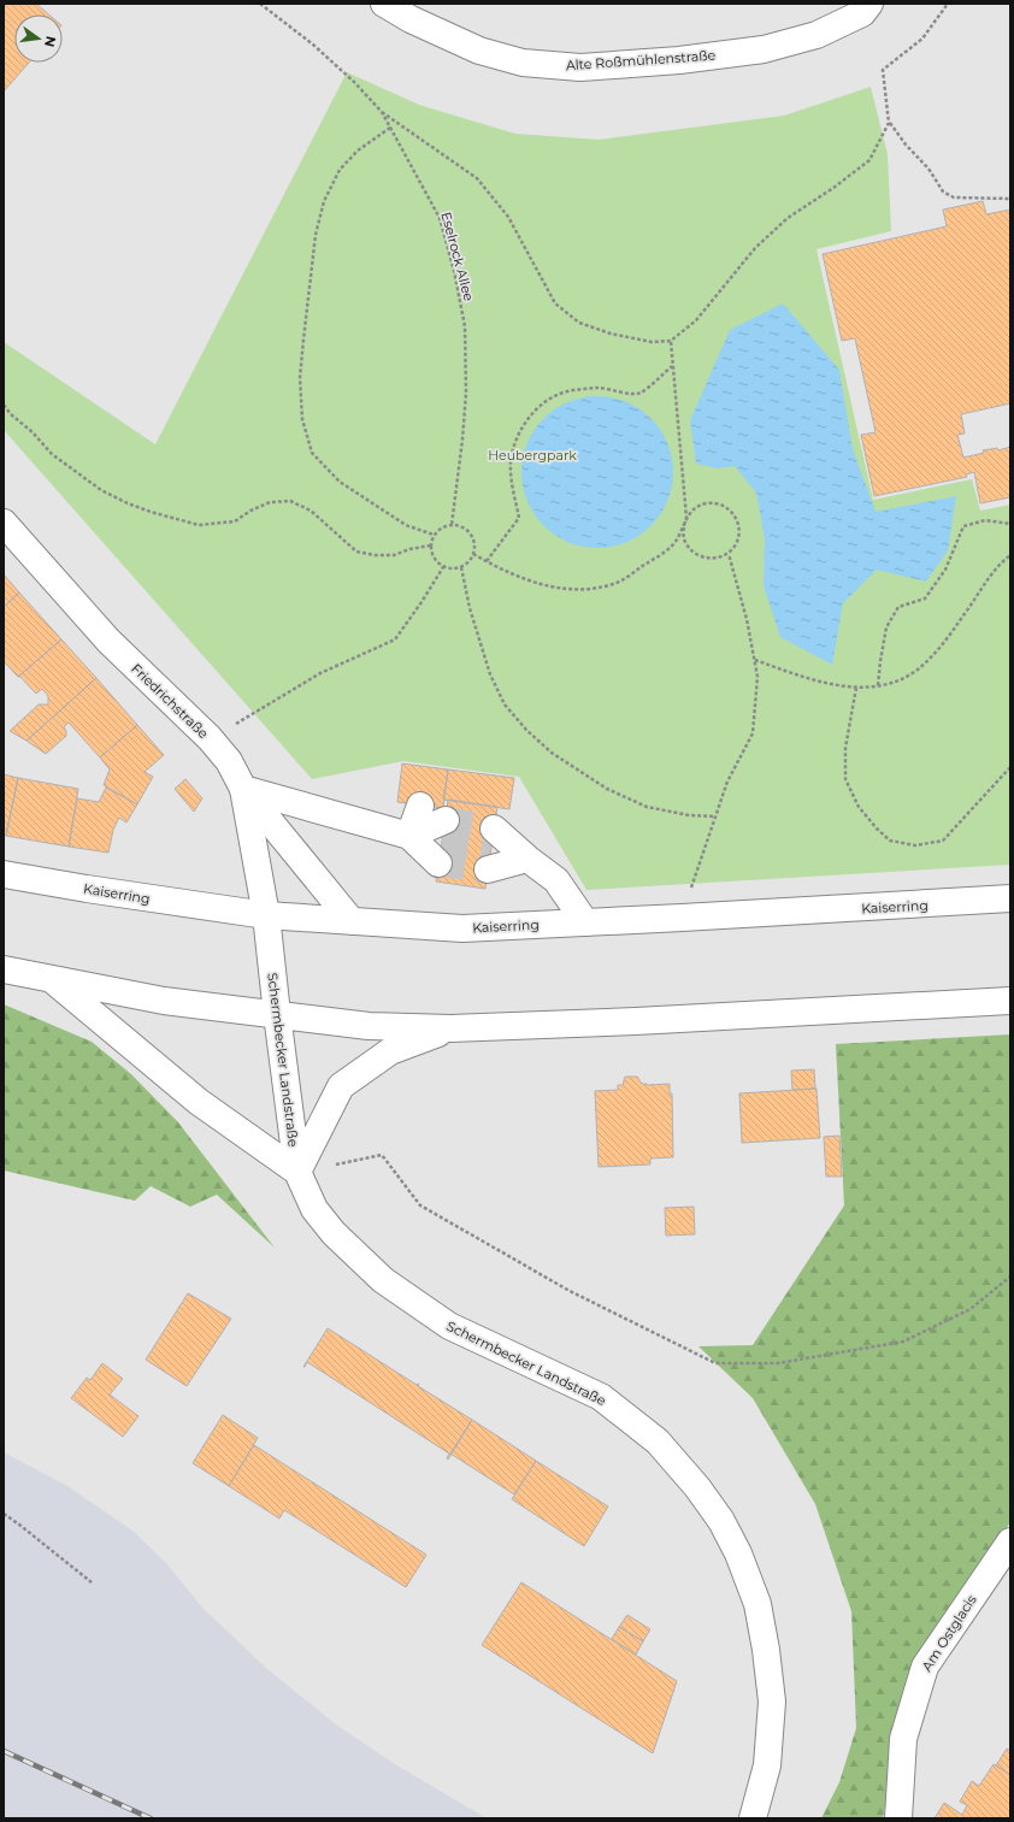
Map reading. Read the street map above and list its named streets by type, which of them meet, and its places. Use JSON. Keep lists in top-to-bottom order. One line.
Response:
{"streets":{"main road":["Alte Roßmühlenstraße","Friedrichstraße","Kaiserring","Schermbecker Landstraße","Am Ostglacis"],"path":["Eselrock Allee"]},"crossings":[["Friedrichstraße","Kaiserring"],["Friedrichstraße","Schermbecker Landstraße"],["Kaiserring","Schermbecker Landstraße"]],"parks":["Heubergpark"],"north":"right"}
